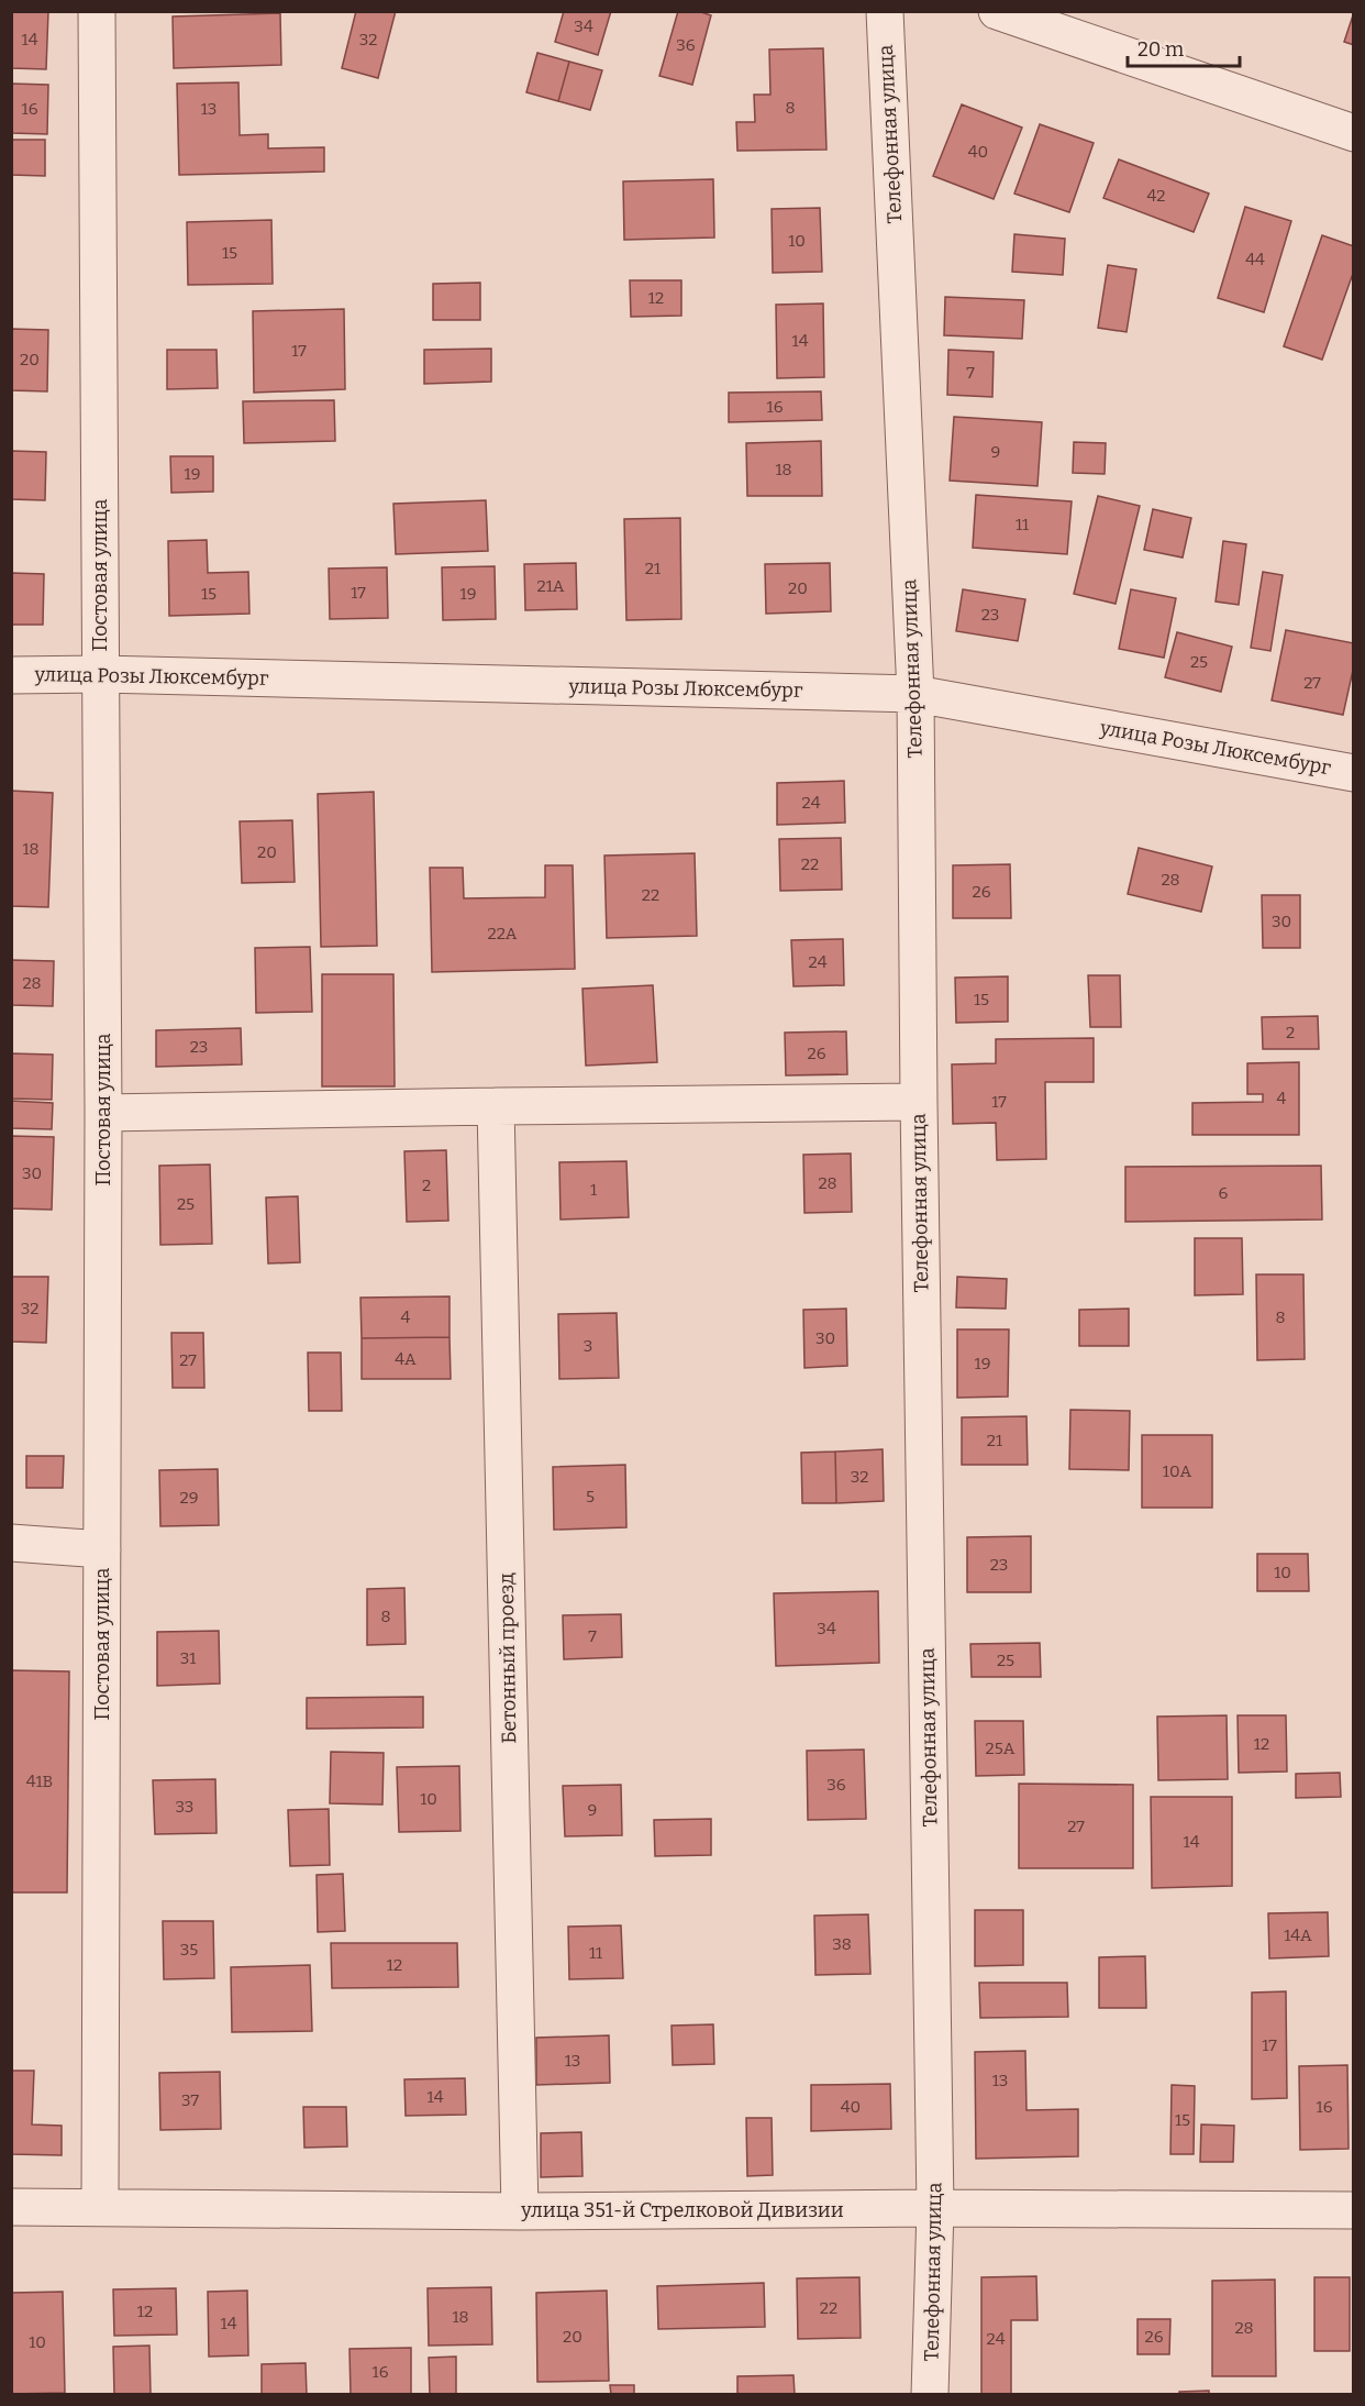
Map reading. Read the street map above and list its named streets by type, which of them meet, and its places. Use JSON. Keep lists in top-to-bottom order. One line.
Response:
{"streets":{"street":["Телефонная улица","Постовая улица","улица Розы Люксембург","Бетонный проезд","улица 351-й Стрелковой Дивизии"]},"crossings":[["Телефонная улица","улица Розы Люксембург"],["Телефонная улица","улица 351-й Стрелковой Дивизии"],["Постовая улица","улица Розы Люксембург"],["Постовая улица","улица 351-й Стрелковой Дивизии"],["Бетонный проезд","улица 351-й Стрелковой Дивизии"]],"house_numbers":["34","14","32","36","8","16","13","40","42","10","15","44","12","14","17","20","7","16","9","18","19","11","21","21А","20","17","15","19","23","25","27","24","18","20","22","28","26","22","30","22А","24","28","15","2","23","26","4","17","30","28","2","1","6","25","32","4","8","30","3","4А","27","19","21","10А","32","5","29","23","10","8","34","7","31","25","12","25А","41В","36","10","33","9","27","14","14А","38","35","11","12","17","13","13","14","37","40","16","15","22","12","18","14","28","20","26","24","10","16"],"scale_bar":"20 m"}
